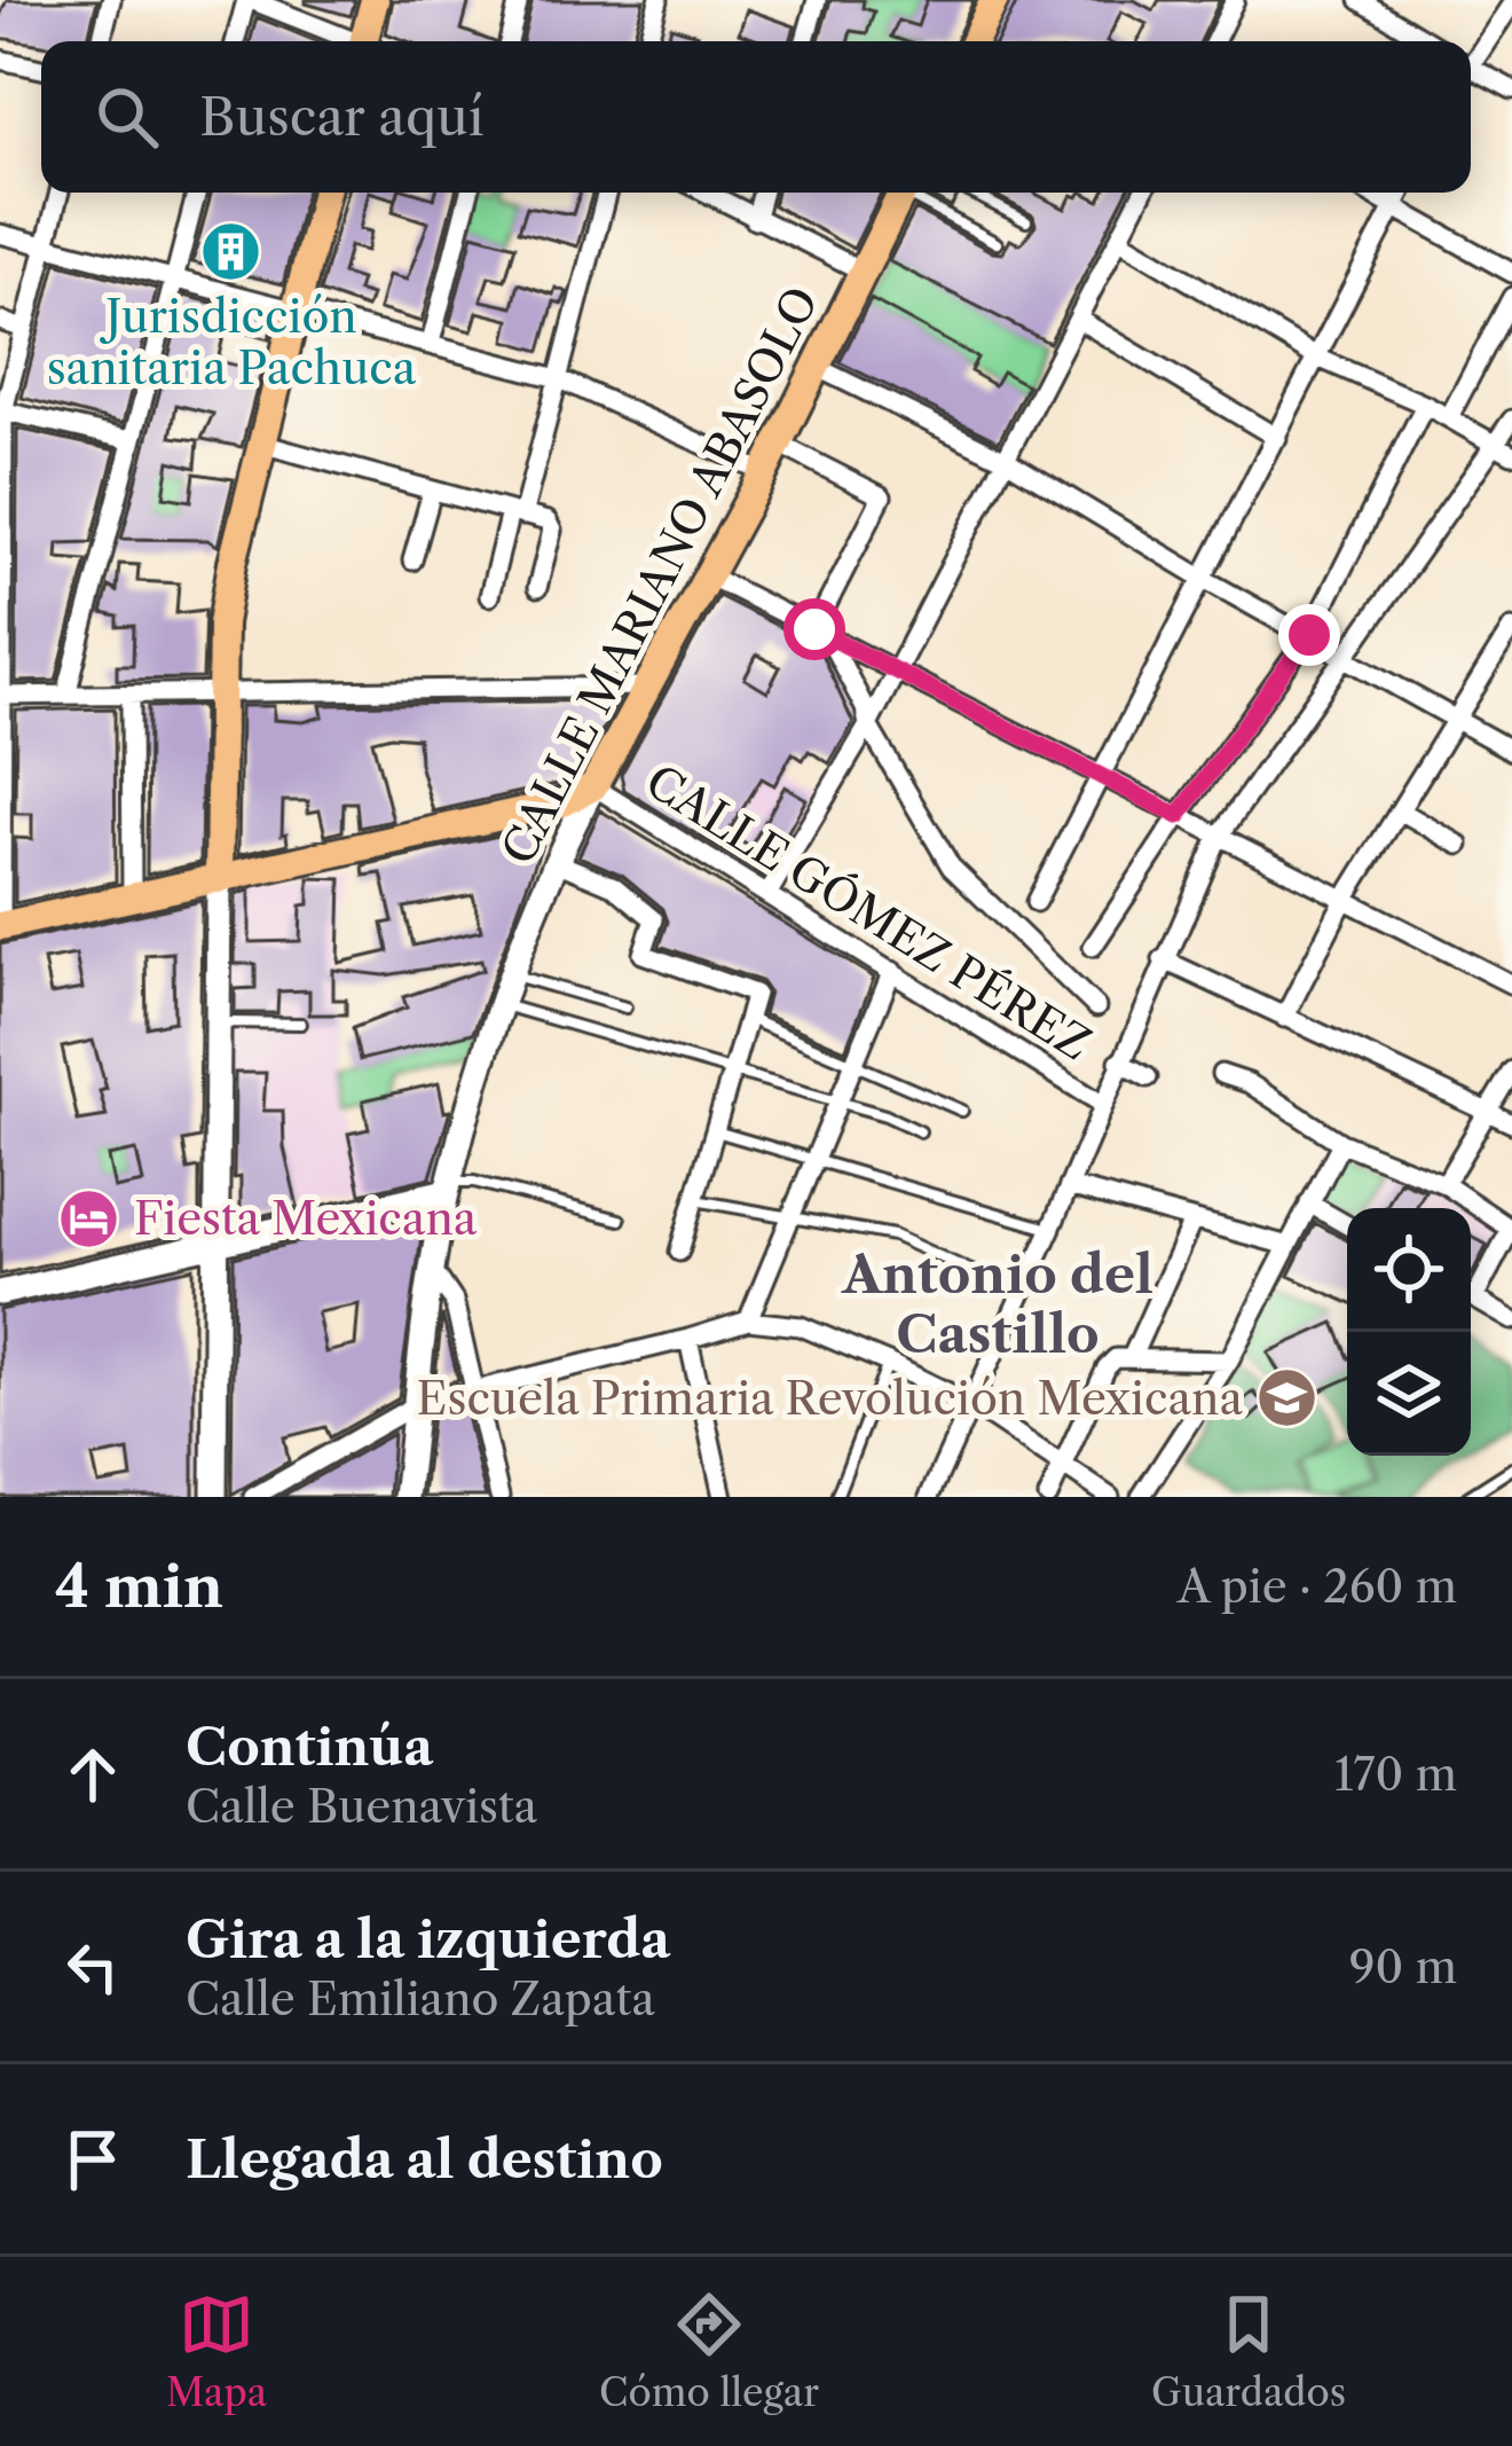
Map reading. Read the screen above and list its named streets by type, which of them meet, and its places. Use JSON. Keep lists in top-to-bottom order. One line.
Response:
{"streets":{"main road":["CALLE MARIANO ABASOLO"],"street":["CALLE GÓMEZ PÉREZ"]},"crossings":[["CALLE MARIANO ABASOLO","CALLE GÓMEZ PÉREZ"]],"districts":["Antonio del Castillo"],"places":{"building":["Jurisdicción sanitaria Pachuca"],"hotel":["Fiesta Mexicana"],"school or university":["Escuela Primaria Revolución Mexicana"]},"page":{"search":"Buscar aquí","heading":["4 min","A pie · 260 m"],"list":[["Continúa","Calle Buenavista","170 m"],["Gira a la izquierda","Calle Emiliano Zapata","90 m"],"Llegada al destino"],"nav":["Mapa","Cómo llegar","Guardados"]}}
